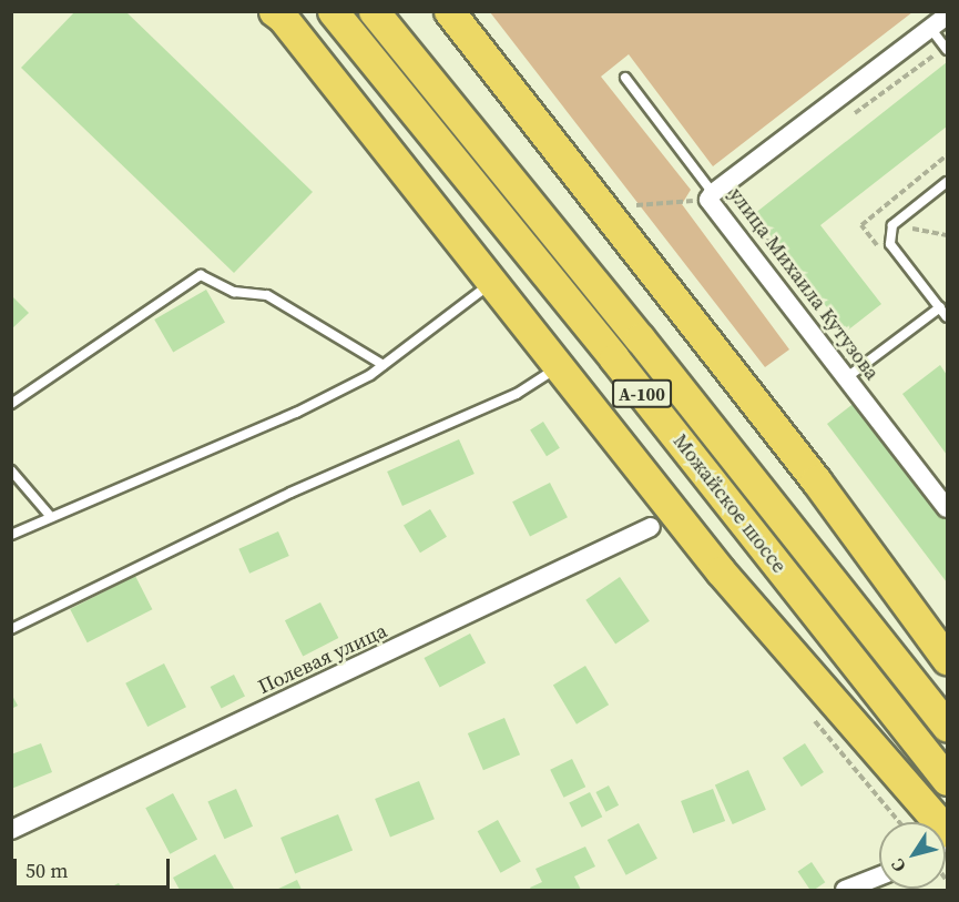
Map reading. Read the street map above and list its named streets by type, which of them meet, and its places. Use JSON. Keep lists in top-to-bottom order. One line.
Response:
{"streets":{"main road":["А-100","Можайское шоссе"],"street":["улица Михаила Кутузова","Полевая улица"]},"scale_bar":"50 m","north":"bottom left"}
